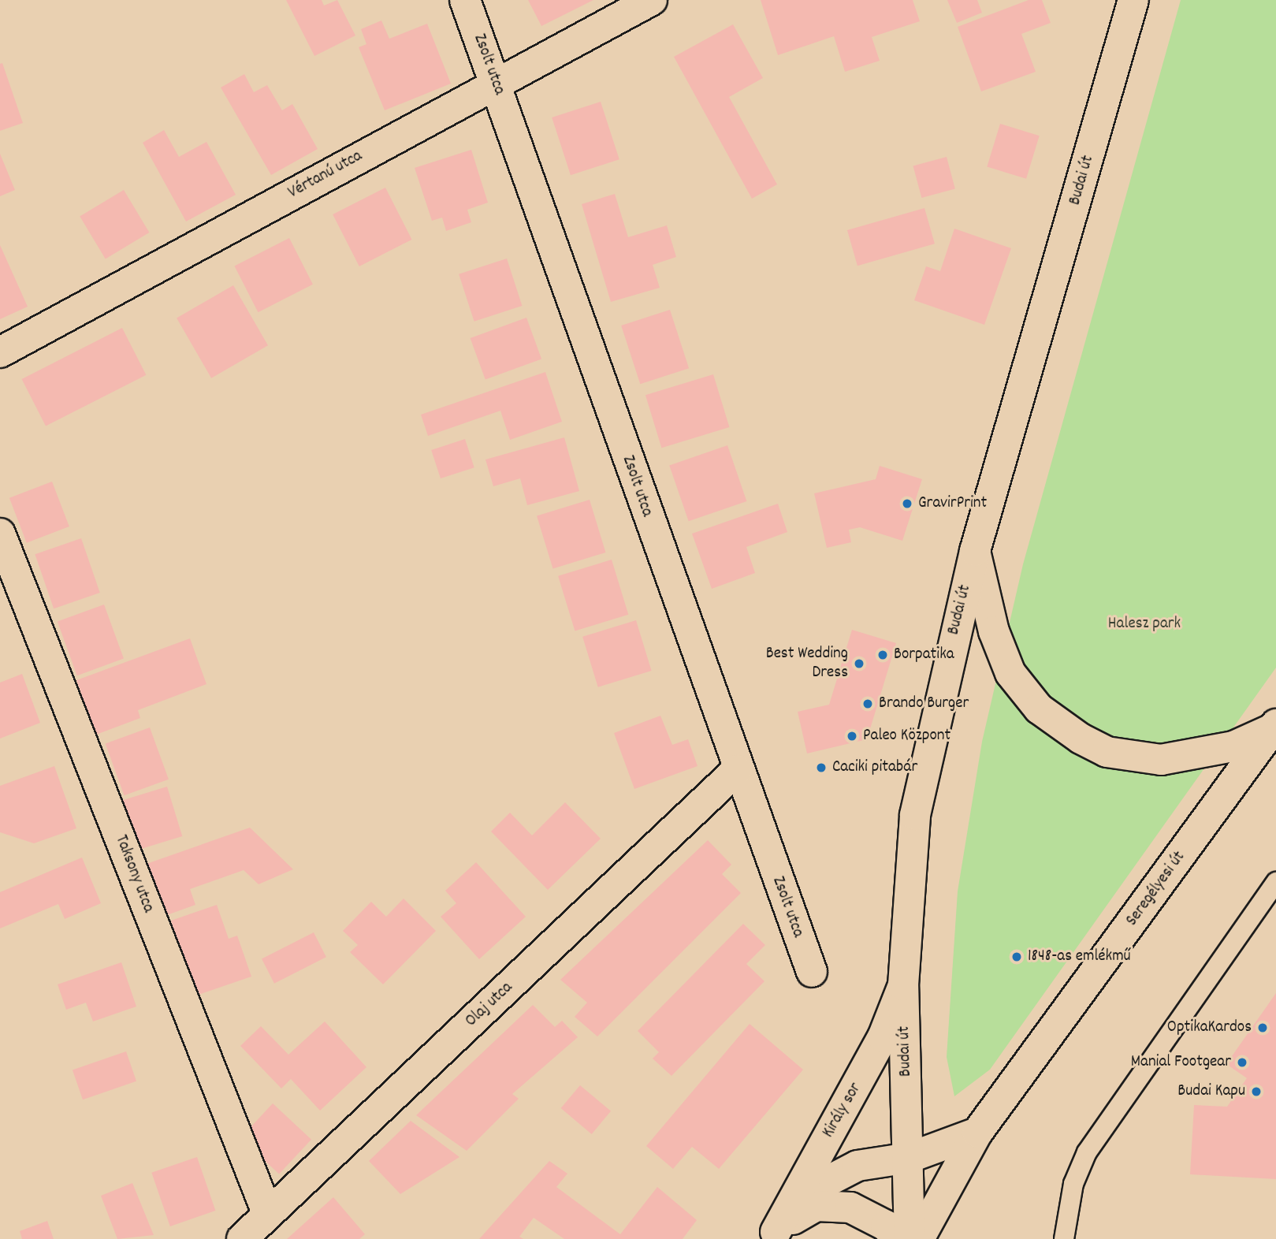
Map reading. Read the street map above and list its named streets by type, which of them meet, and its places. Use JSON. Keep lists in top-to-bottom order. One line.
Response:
{"streets":{"street":["Zsolt utca","Vértanú utca","Budai út","Taksony utca","Seregélyesi út","Olaj utca","Király sor"]},"crossings":[["Zsolt utca","Vértanú utca"],["Zsolt utca","Olaj utca"],["Budai út","Király sor"],["Taksony utca","Olaj utca"]],"parks":["Halesz park"],"places":["GravirPrint","Borpatika","Best Wedding Dress","Brando Burger","Paleo Központ","Caciki pitabár","1848-as emlékmű","OptikaKardos","Manial Footgear","Budai Kapu"]}
